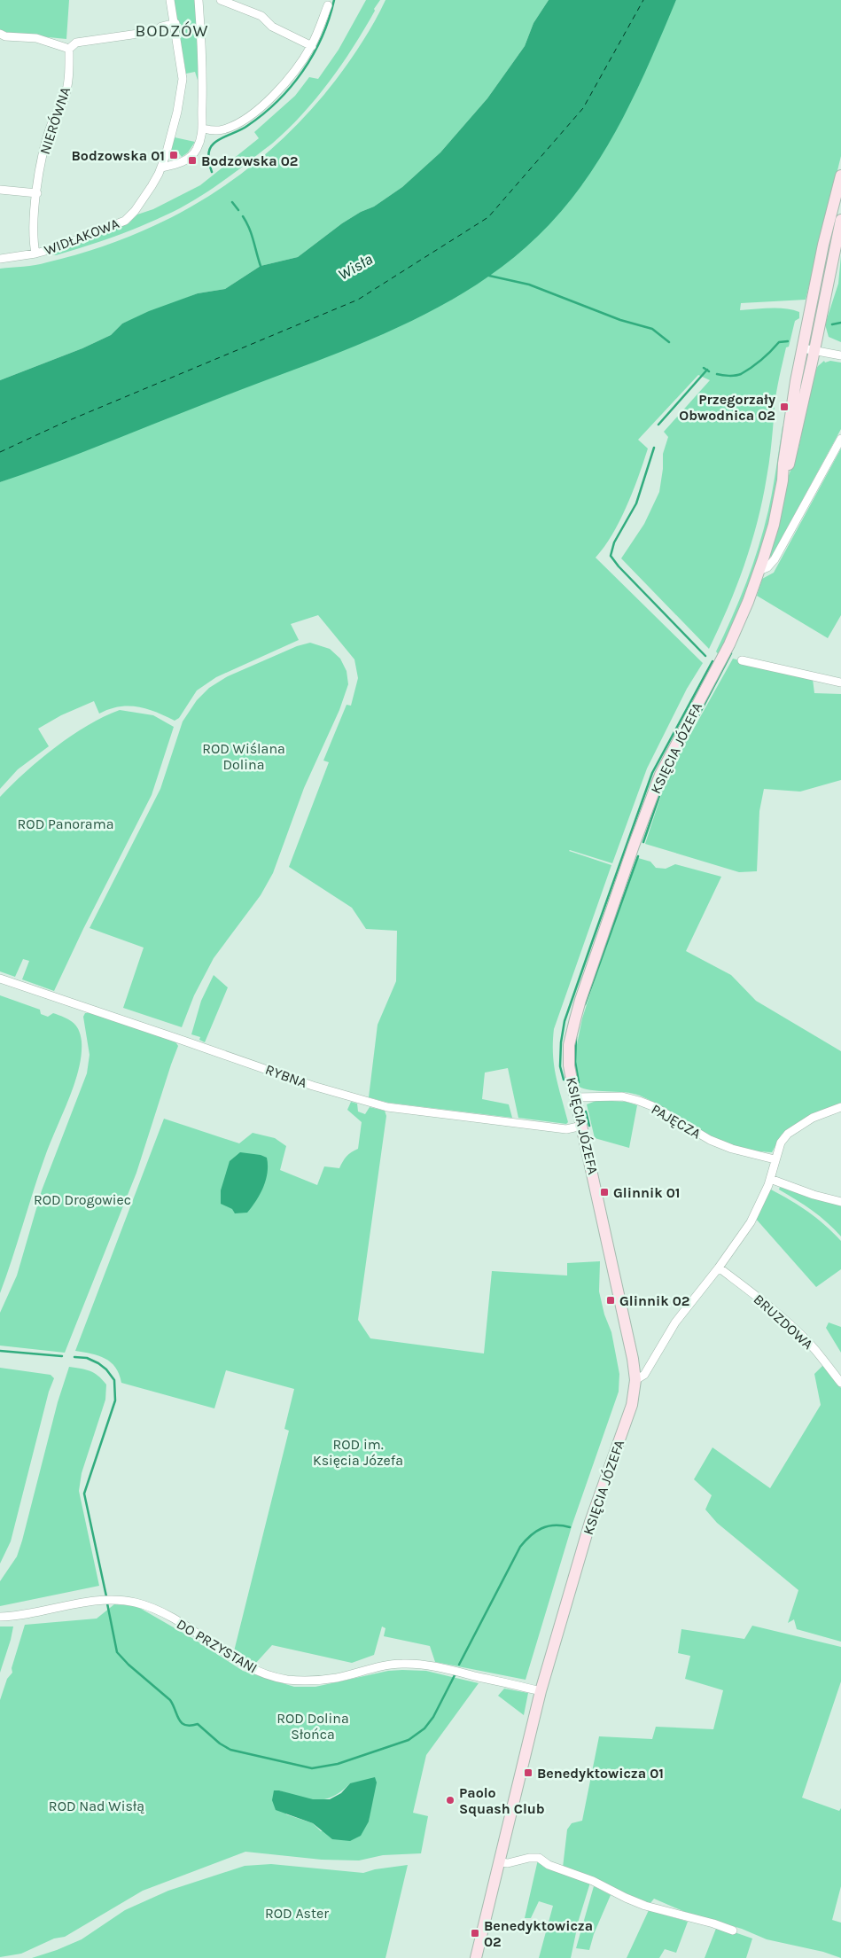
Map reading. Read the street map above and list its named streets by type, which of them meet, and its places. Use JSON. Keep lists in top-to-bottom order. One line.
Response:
{"streets":{"main road":["KSIĘCIA JÓZEFA"],"street":["NIERÓWNA","WIDŁAKOWA","RYBNA","PAJĘCZA","BRUZDOWA","DO PRZYSTANI"]},"crossings":[["NIERÓWNA","WIDŁAKOWA"],["KSIĘCIA JÓZEFA","RYBNA"],["KSIĘCIA JÓZEFA","PAJĘCZA"],["KSIĘCIA JÓZEFA","DO PRZYSTANI"]],"districts":["BODZÓW"],"water":["Wisła"],"parks":["ROD Wiślana Dolina","ROD Panorama","ROD Drogowiec","ROD im. Księcia Józefa","ROD Dolina Słońca","ROD Nad Wisłą","ROD Aster"],"places":{"transit":["Bodzowska 01","Bodzowska 02","Przegorzały Obwodnica 02","Glinnik 01","Glinnik 02","Benedyktowicza 01","Benedyktowicza 02"],"other":["Paolo Squash Club"]}}
